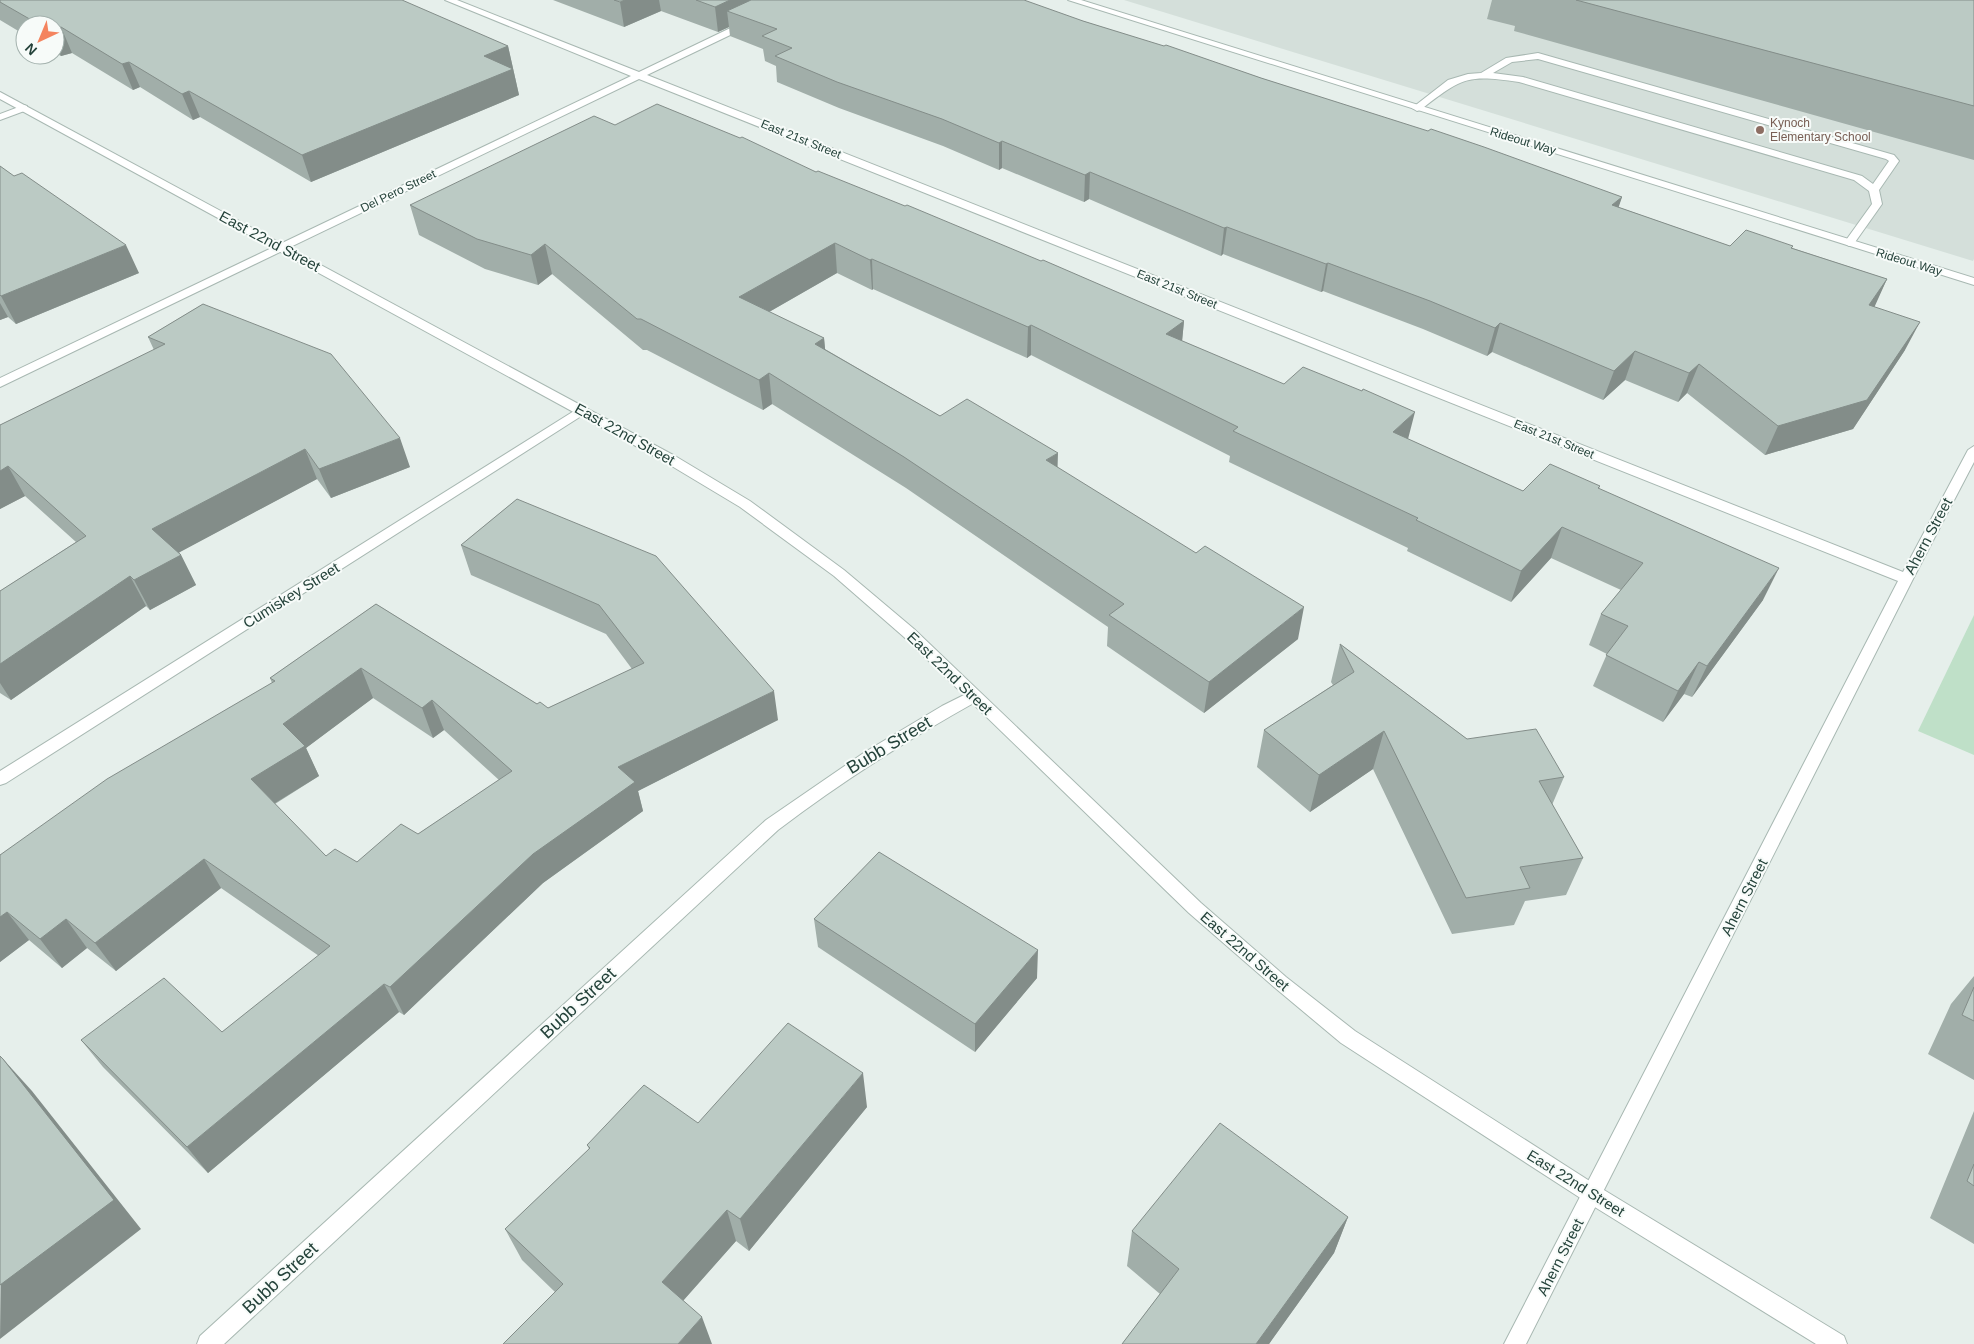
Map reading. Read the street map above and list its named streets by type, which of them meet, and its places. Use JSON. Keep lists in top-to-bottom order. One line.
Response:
{"streets":{"street":["East 21st Street","Rideout Way","Del Pero Street","East 22nd Street","Ahern Street","Cumiskey Street","Bubb Street"]},"crossings":[["East 21st Street","Del Pero Street"],["East 21st Street","Ahern Street"],["Del Pero Street","East 22nd Street"],["East 22nd Street","Ahern Street"],["East 22nd Street","Cumiskey Street"],["East 22nd Street","Bubb Street"]],"places":["Kynoch Elementary School"],"north":"bottom left"}
